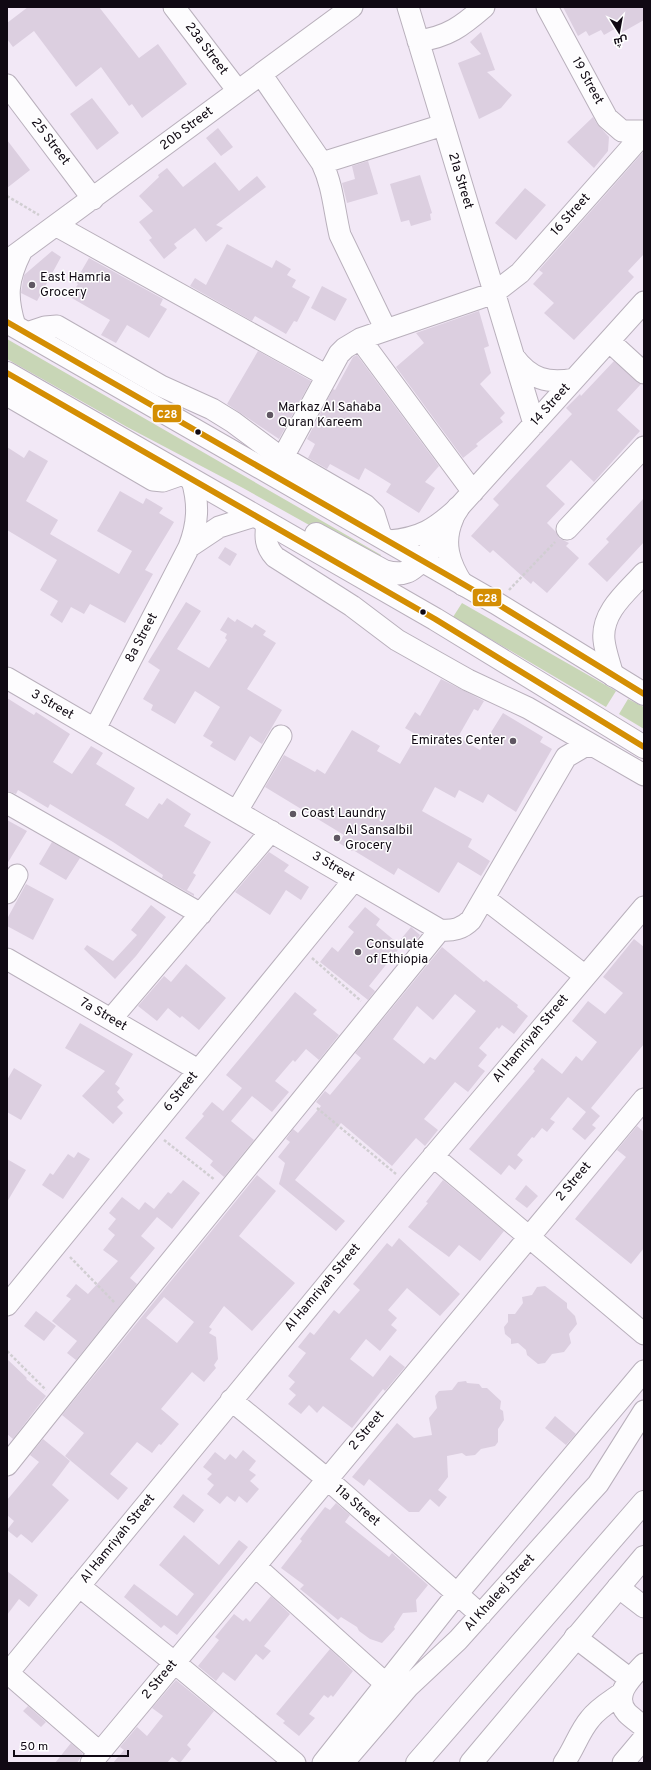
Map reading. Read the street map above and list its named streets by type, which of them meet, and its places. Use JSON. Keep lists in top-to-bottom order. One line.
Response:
{"streets":{"street":["23a Street","19 Street","20b Street","25 Street","21a Street","16 Street","14 Street","8a Street","3 Street","7a Street","Al Hamriyah Street","6 Street","2 Street","11a Street","Al Khaleej Street"]},"crossings":[["23a Street","20b Street"],["19 Street","16 Street"],["20b Street","25 Street"],["21a Street","16 Street"],["21a Street","14 Street"],["8a Street","3 Street"],["3 Street","6 Street"],["7a Street","6 Street"],["Al Hamriyah Street","11a Street"],["2 Street","11a Street"],["11a Street","Al Khaleej Street"]],"places":["East Hamria Grocery","Markaz Al Sahaba Quran Kareem","Emirates Center","Coast Laundry","Al Sansalbil Grocery","Consulate of Ethiopia"],"lines":["transit line C28"],"scale_bar":"50 m","north":"bottom"}
